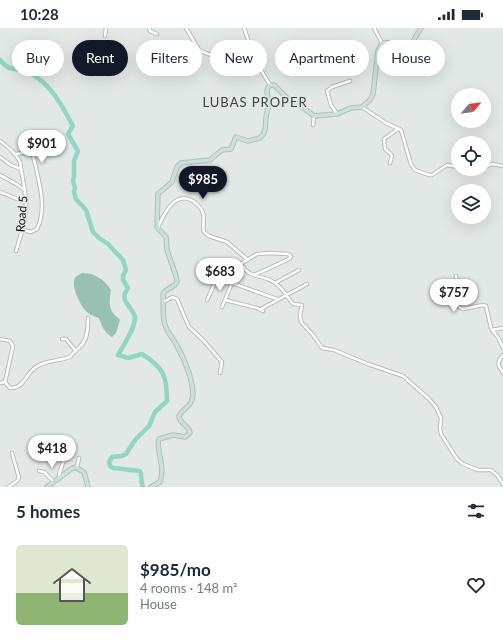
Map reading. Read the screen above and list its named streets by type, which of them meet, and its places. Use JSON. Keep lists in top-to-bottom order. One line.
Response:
{"streets":{"street":["Road 5"]},"districts":["LUBAS PROPER"],"north":"top right","page":{"status":"10:28","chip":["Buy","Rent","Filters","New","Apartment","House"],"price":["$901","$985","$683","$757","$418"],"heading":"5 homes","list":[{"name":"$985/mo","note":"4 rooms · 148 m² · House"}]}}
